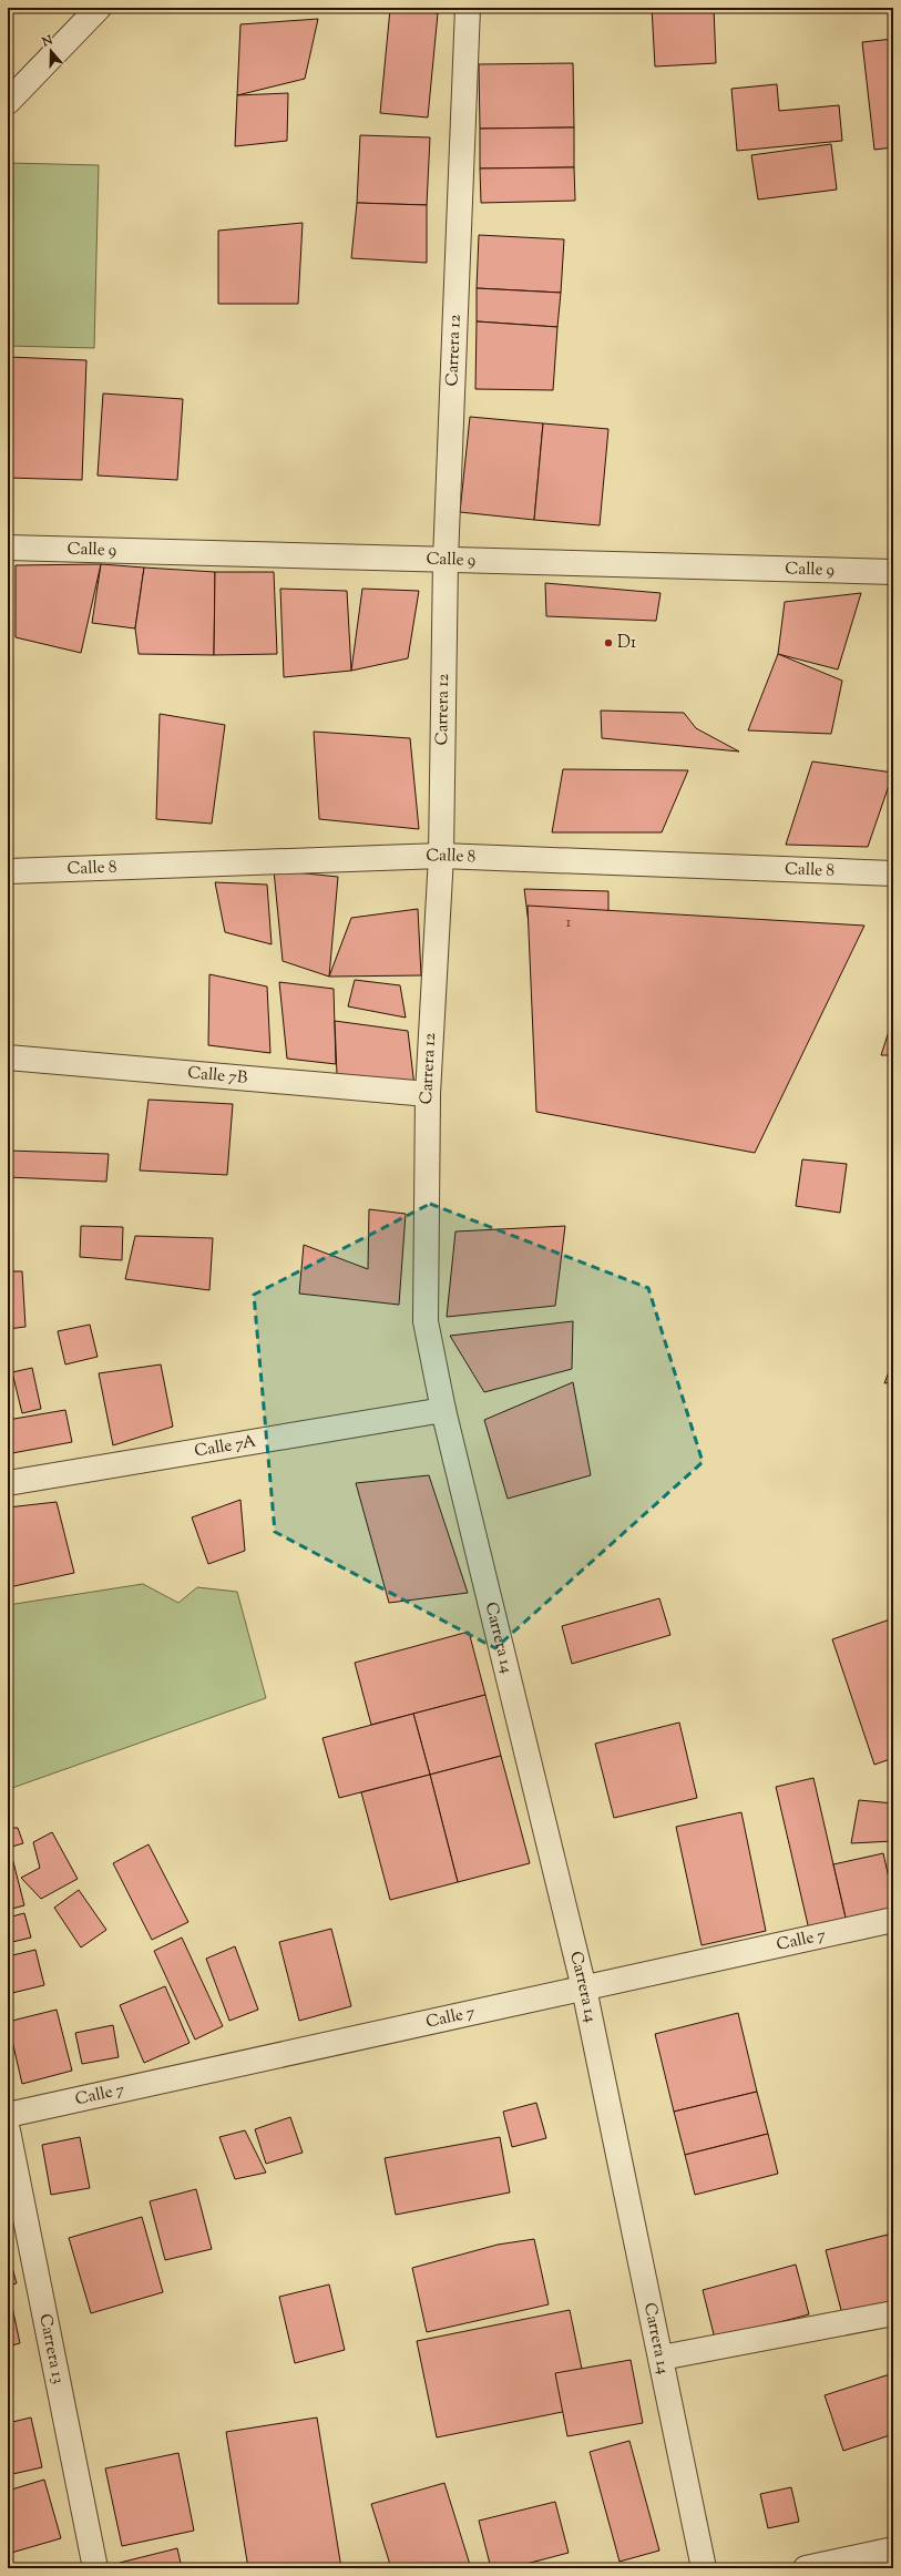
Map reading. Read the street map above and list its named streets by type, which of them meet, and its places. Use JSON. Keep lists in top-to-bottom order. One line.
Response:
{"streets":{"street":["Carrera 12","Calle 9","Calle 8","Calle 7B","Calle 7A","Carrera 14","Calle 7","Carrera 13"]},"crossings":[["Carrera 12","Calle 9"],["Carrera 12","Calle 8"],["Carrera 12","Calle 7B"],["Carrera 12","Calle 7A"],["Carrera 12","Carrera 14"],["Calle 7A","Carrera 14"],["Carrera 14","Calle 7"]],"places":["D1"],"house_numbers":["1"],"north":"top"}
